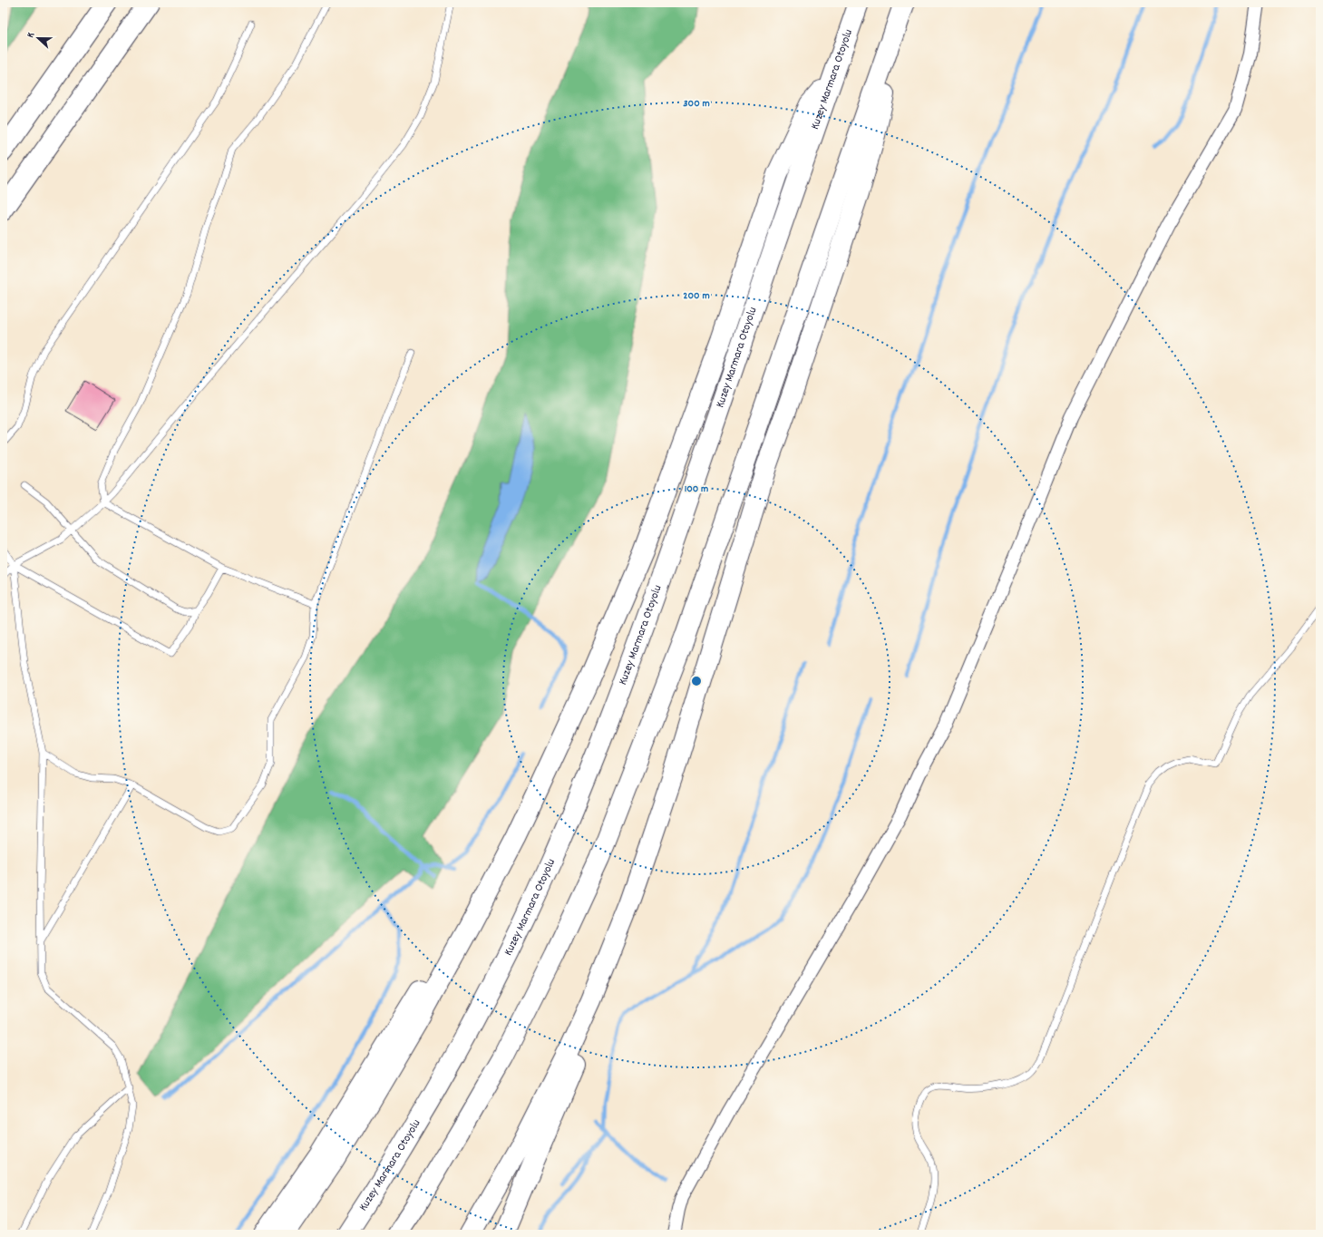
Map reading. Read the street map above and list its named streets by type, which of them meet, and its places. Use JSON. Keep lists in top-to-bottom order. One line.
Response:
{"streets":{"highway":["Kuzey Marmara Otoyolu"]},"north":"left","rings":["300 m","200 m","100 m"]}
